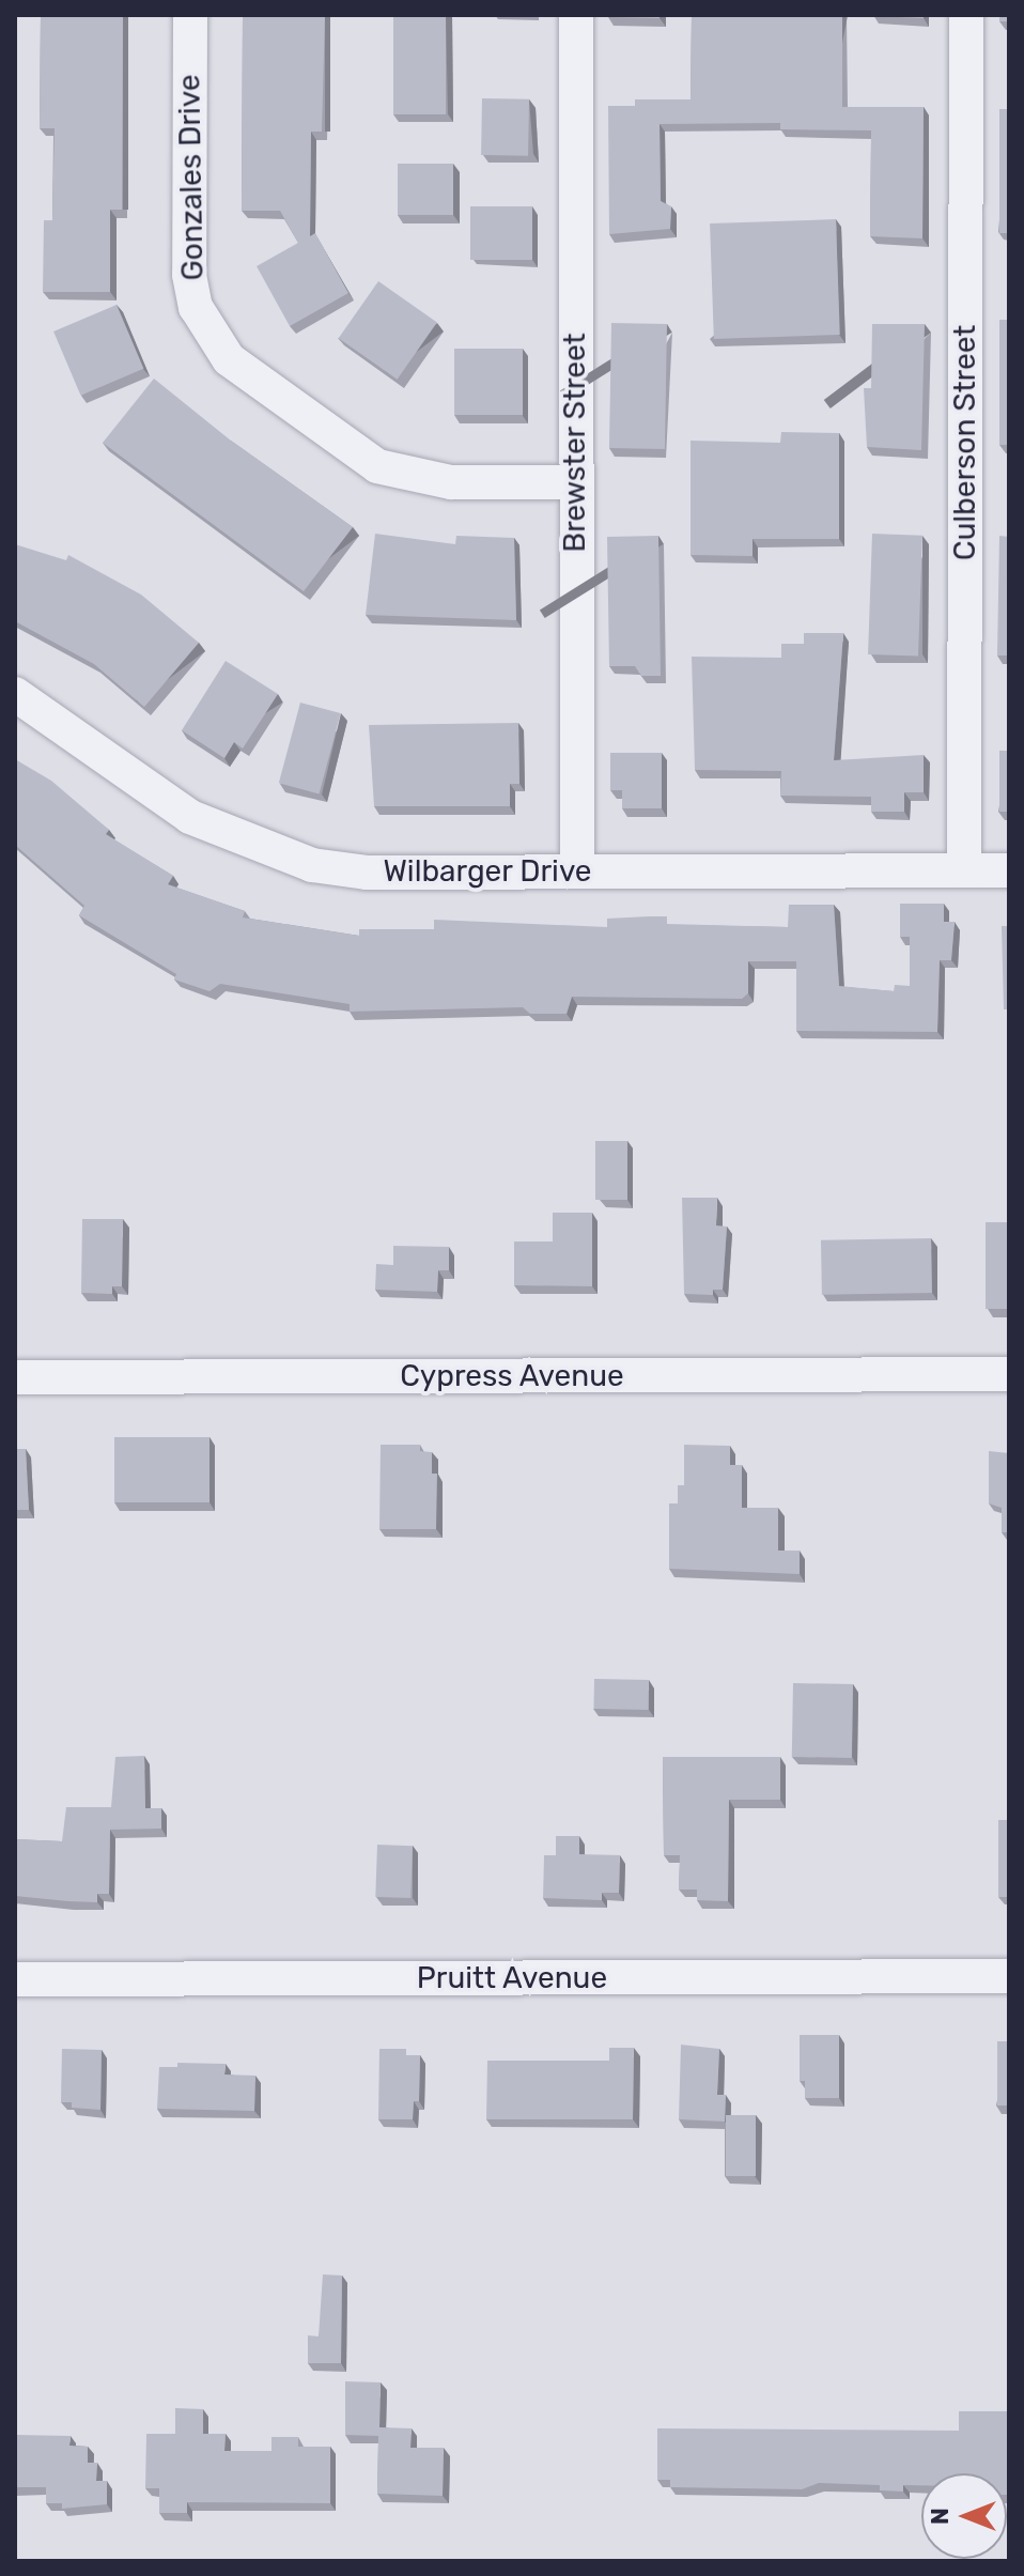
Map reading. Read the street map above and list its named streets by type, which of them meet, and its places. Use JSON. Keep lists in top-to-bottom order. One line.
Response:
{"streets":{"street":["Gonzales Drive","Brewster Street","Culberson Street","Wilbarger Drive","Cypress Avenue","Pruitt Avenue"]},"crossings":[["Gonzales Drive","Brewster Street"],["Brewster Street","Wilbarger Drive"],["Culberson Street","Wilbarger Drive"]],"north":"left"}
